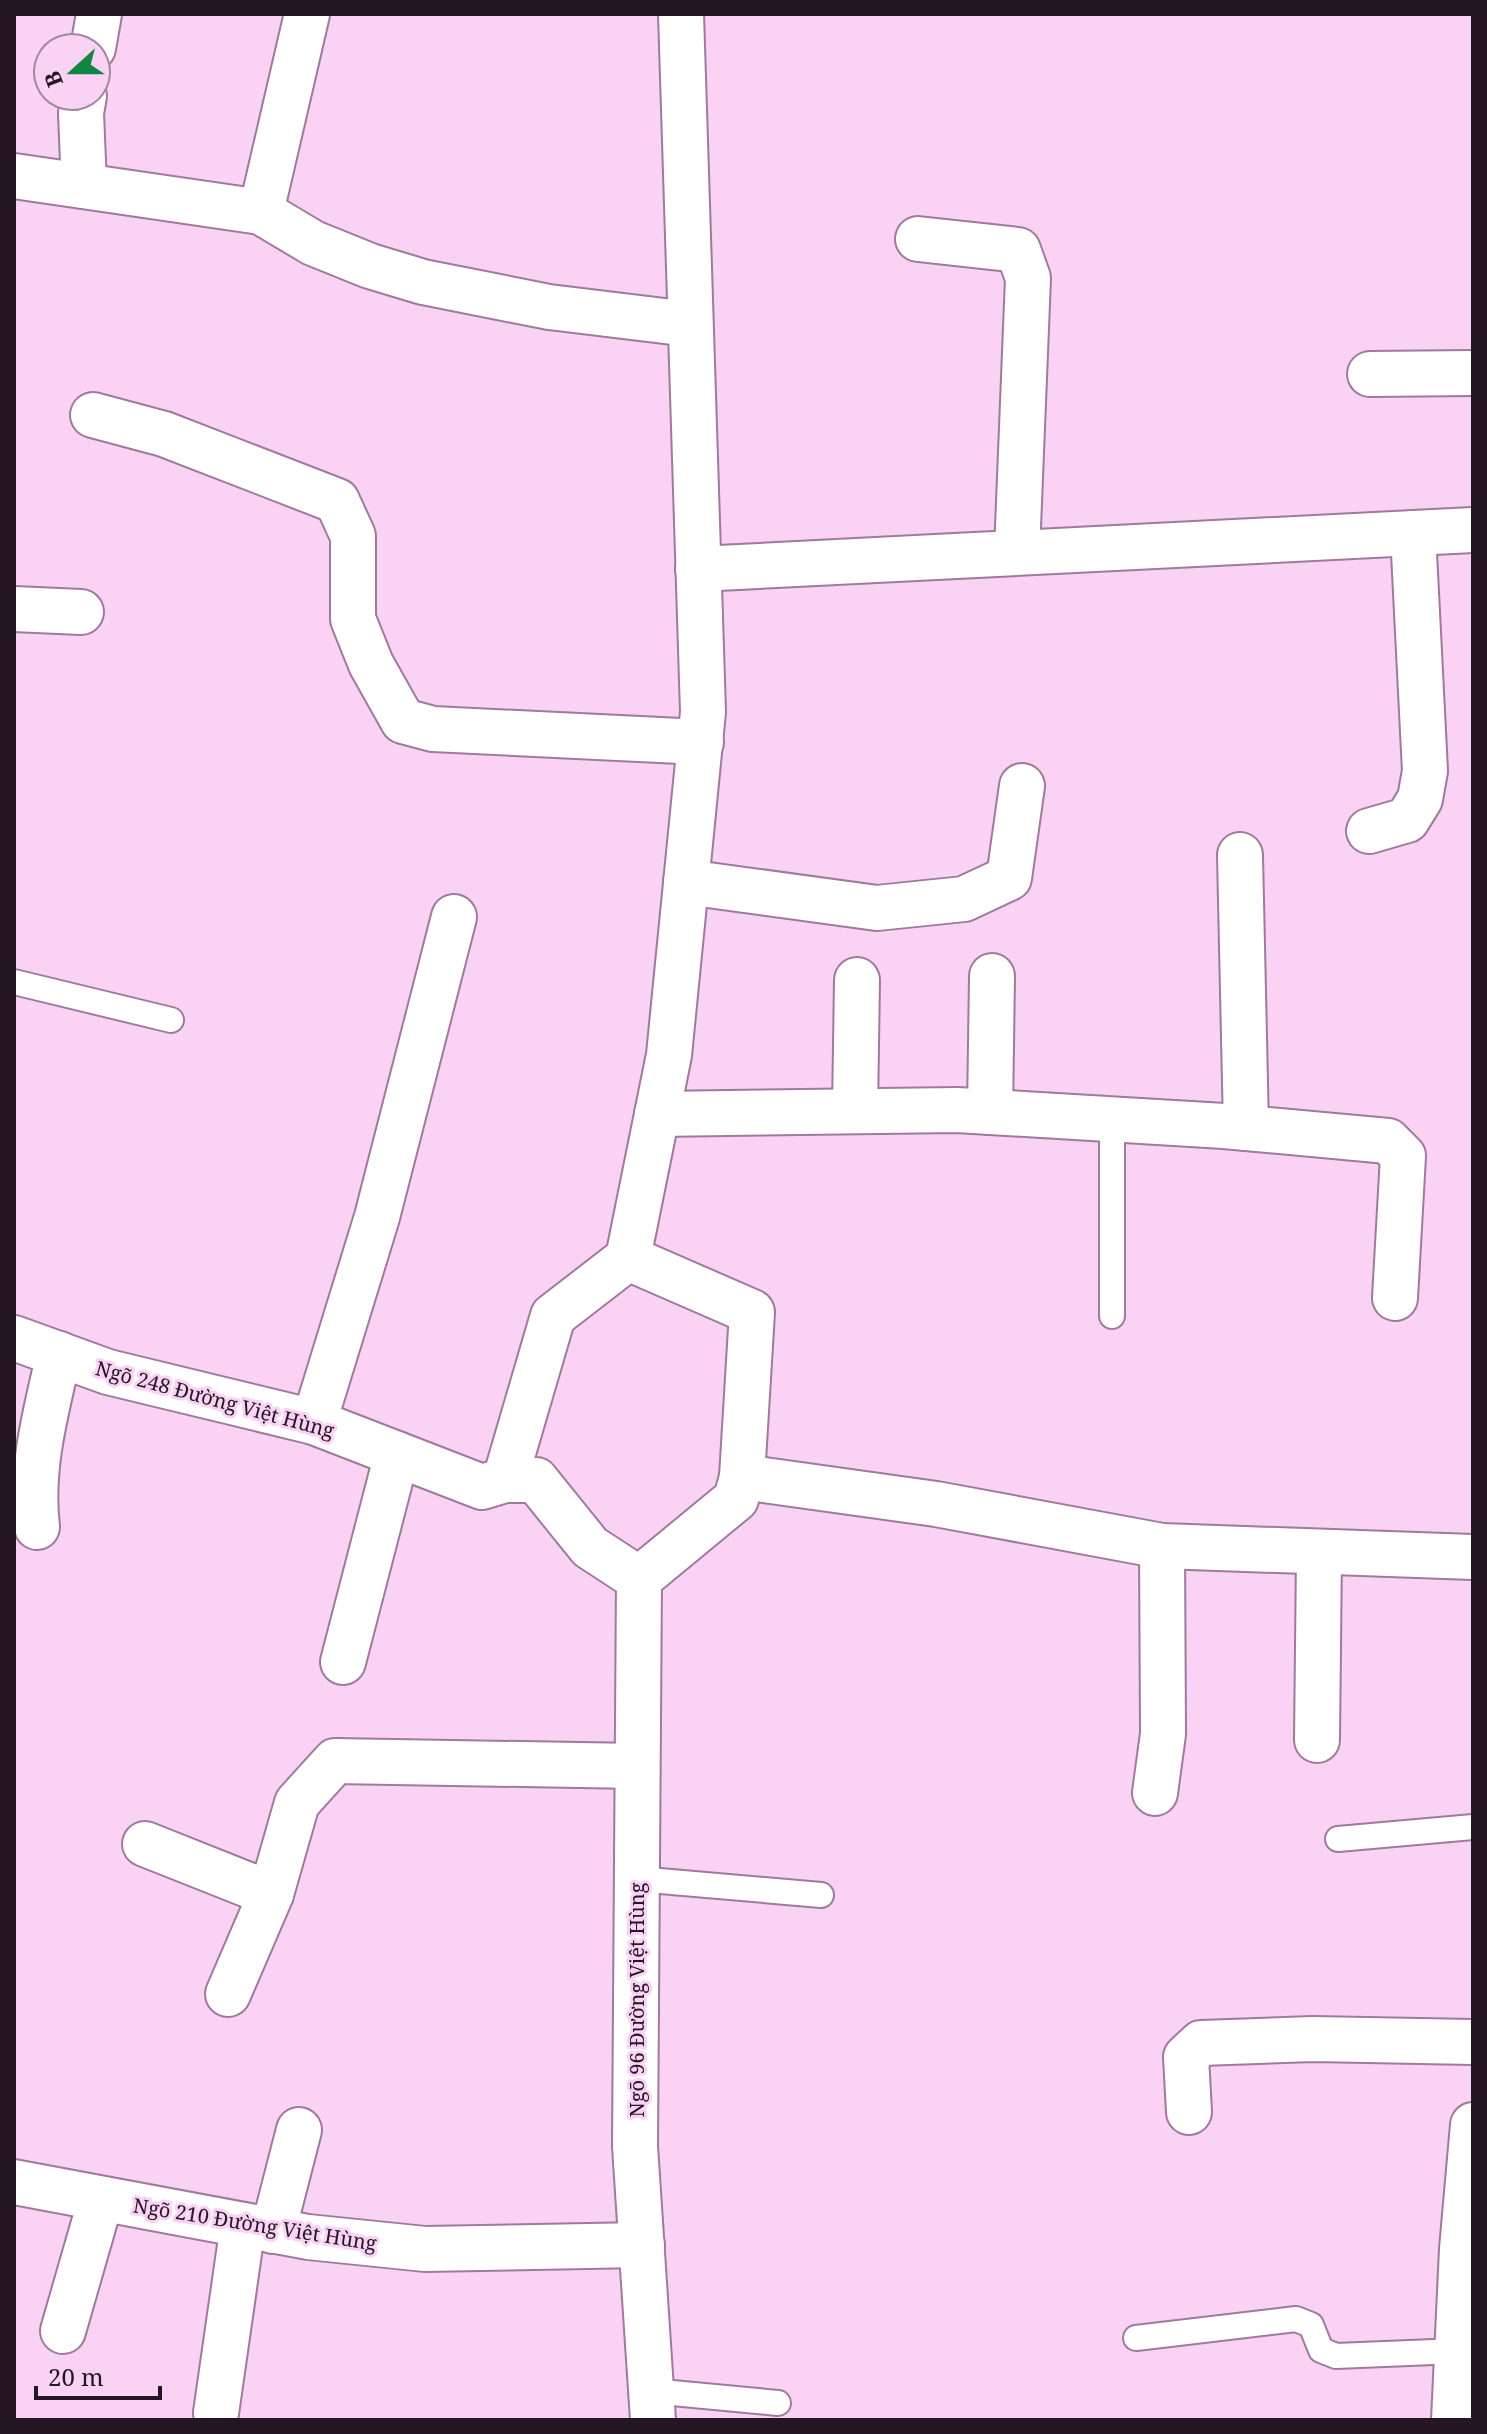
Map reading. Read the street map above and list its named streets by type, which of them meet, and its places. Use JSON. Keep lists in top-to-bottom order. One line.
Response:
{"streets":{"street":["Ngõ 248 Đường Việt Hùng","Ngõ 96 Đường Việt Hùng","Ngõ 210 Đường Việt Hùng"]},"crossings":[["Ngõ 248 Đường Việt Hùng","Ngõ 96 Đường Việt Hùng"],["Ngõ 96 Đường Việt Hùng","Ngõ 210 Đường Việt Hùng"]],"scale_bar":"20 m","north":"left"}
